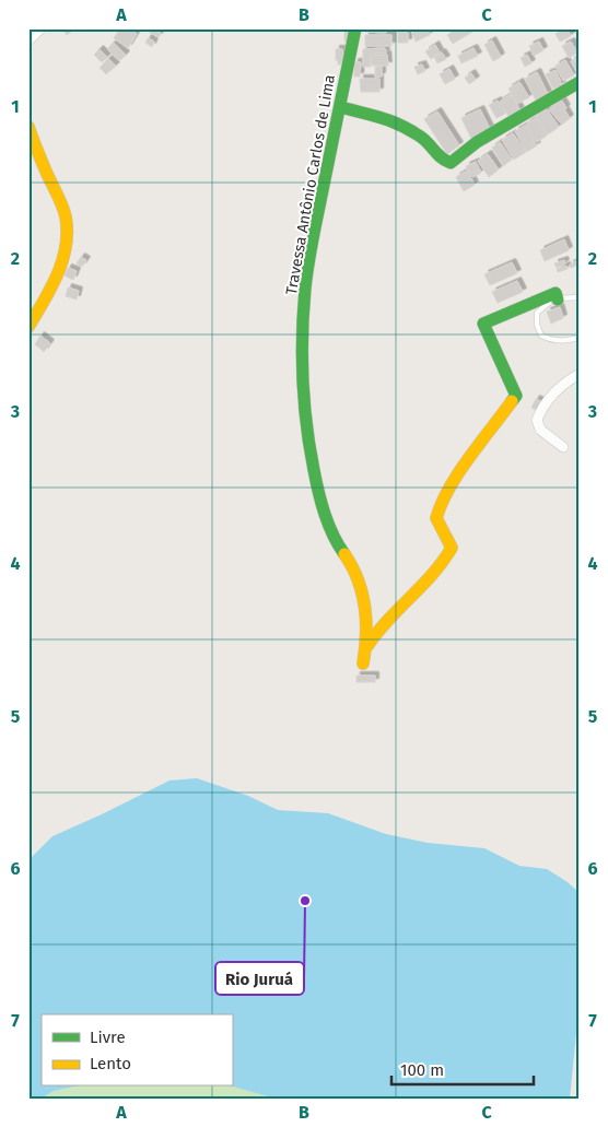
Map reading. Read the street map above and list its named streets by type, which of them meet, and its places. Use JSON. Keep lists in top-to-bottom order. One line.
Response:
{"streets":{"street":["Travessa Antônio Carlos de Lima"]},"places":["Rio Juruá"],"legend":["Livre","Lento"],"scale_bar":"100 m","grid":{"columns":["A","B","C"],"rows":["1","2","3","4","5","6","7"]}}
